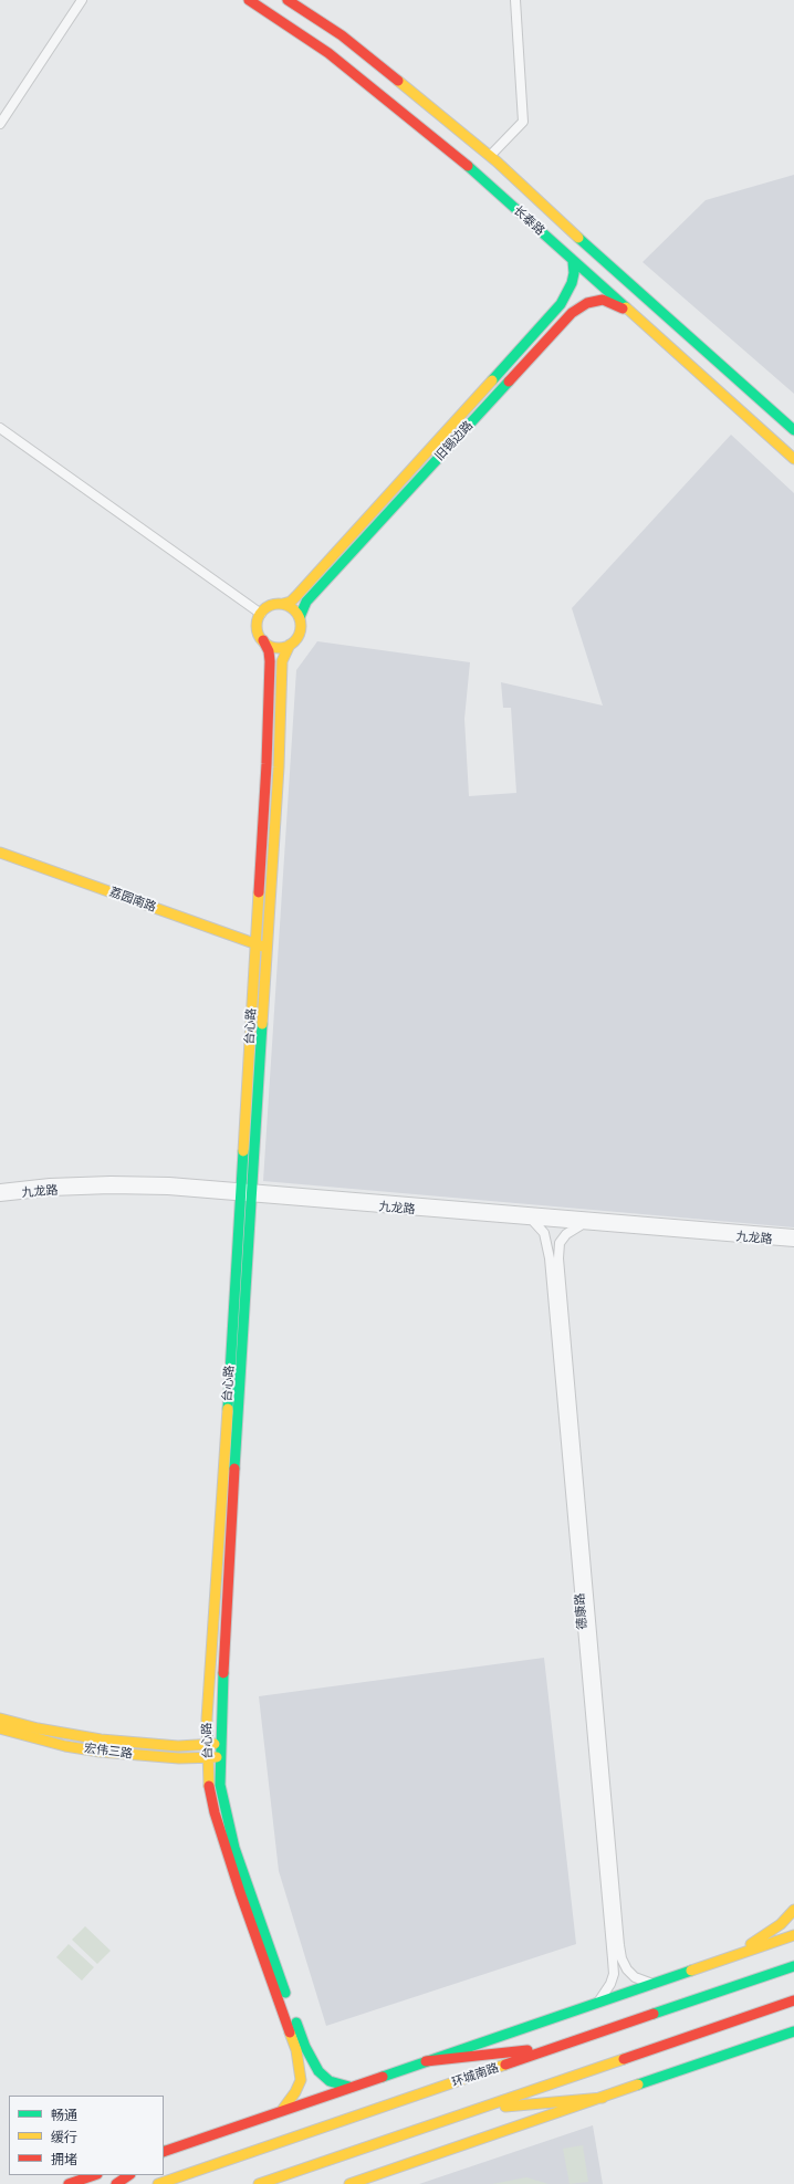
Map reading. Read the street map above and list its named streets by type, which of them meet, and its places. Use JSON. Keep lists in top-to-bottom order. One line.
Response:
{"streets":{"main road":["长泰路","旧锡边路","荔园南路","台心路","宏伟三路","环城南路"],"street":["九龙路","德康路"]},"crossings":[["长泰路","旧锡边路"],["旧锡边路","台心路"],["荔园南路","台心路"],["台心路","九龙路"],["台心路","宏伟三路"],["九龙路","德康路"]],"legend":["畅通","缓行","拥堵"]}
